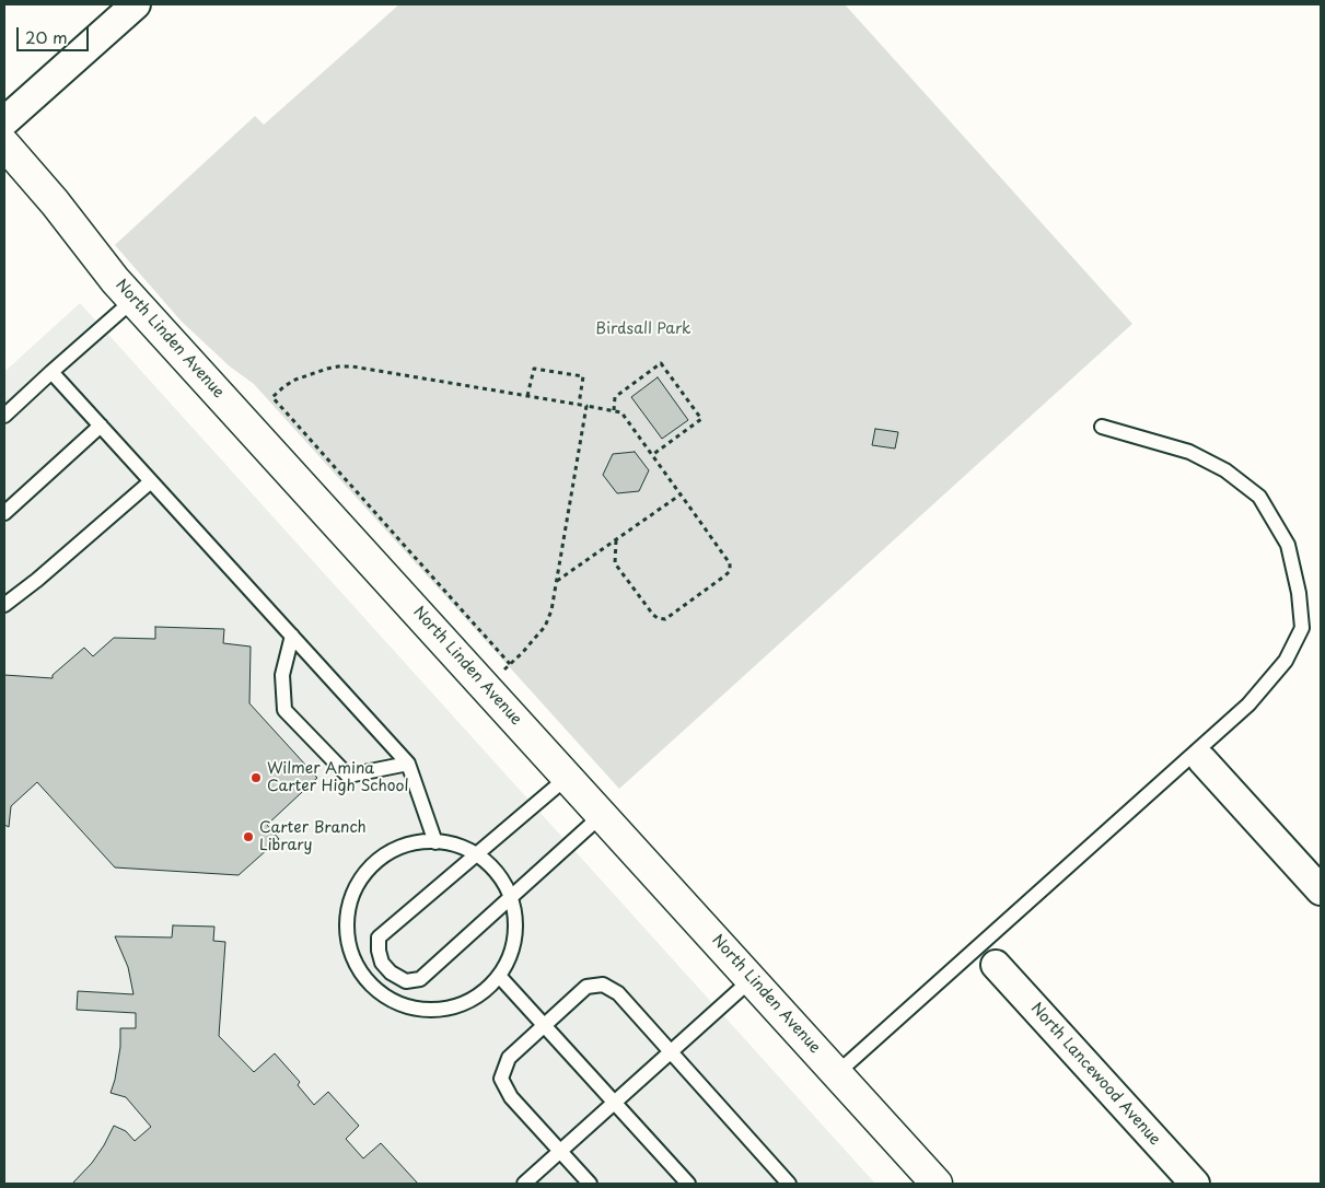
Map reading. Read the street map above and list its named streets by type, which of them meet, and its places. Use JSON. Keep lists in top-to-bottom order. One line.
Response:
{"streets":{"street":["North Linden Avenue","North Lancewood Avenue"]},"parks":["Birdsall Park"],"places":["Wilmer Amina Carter High School","Carter Branch Library"],"scale_bar":"20 m"}
